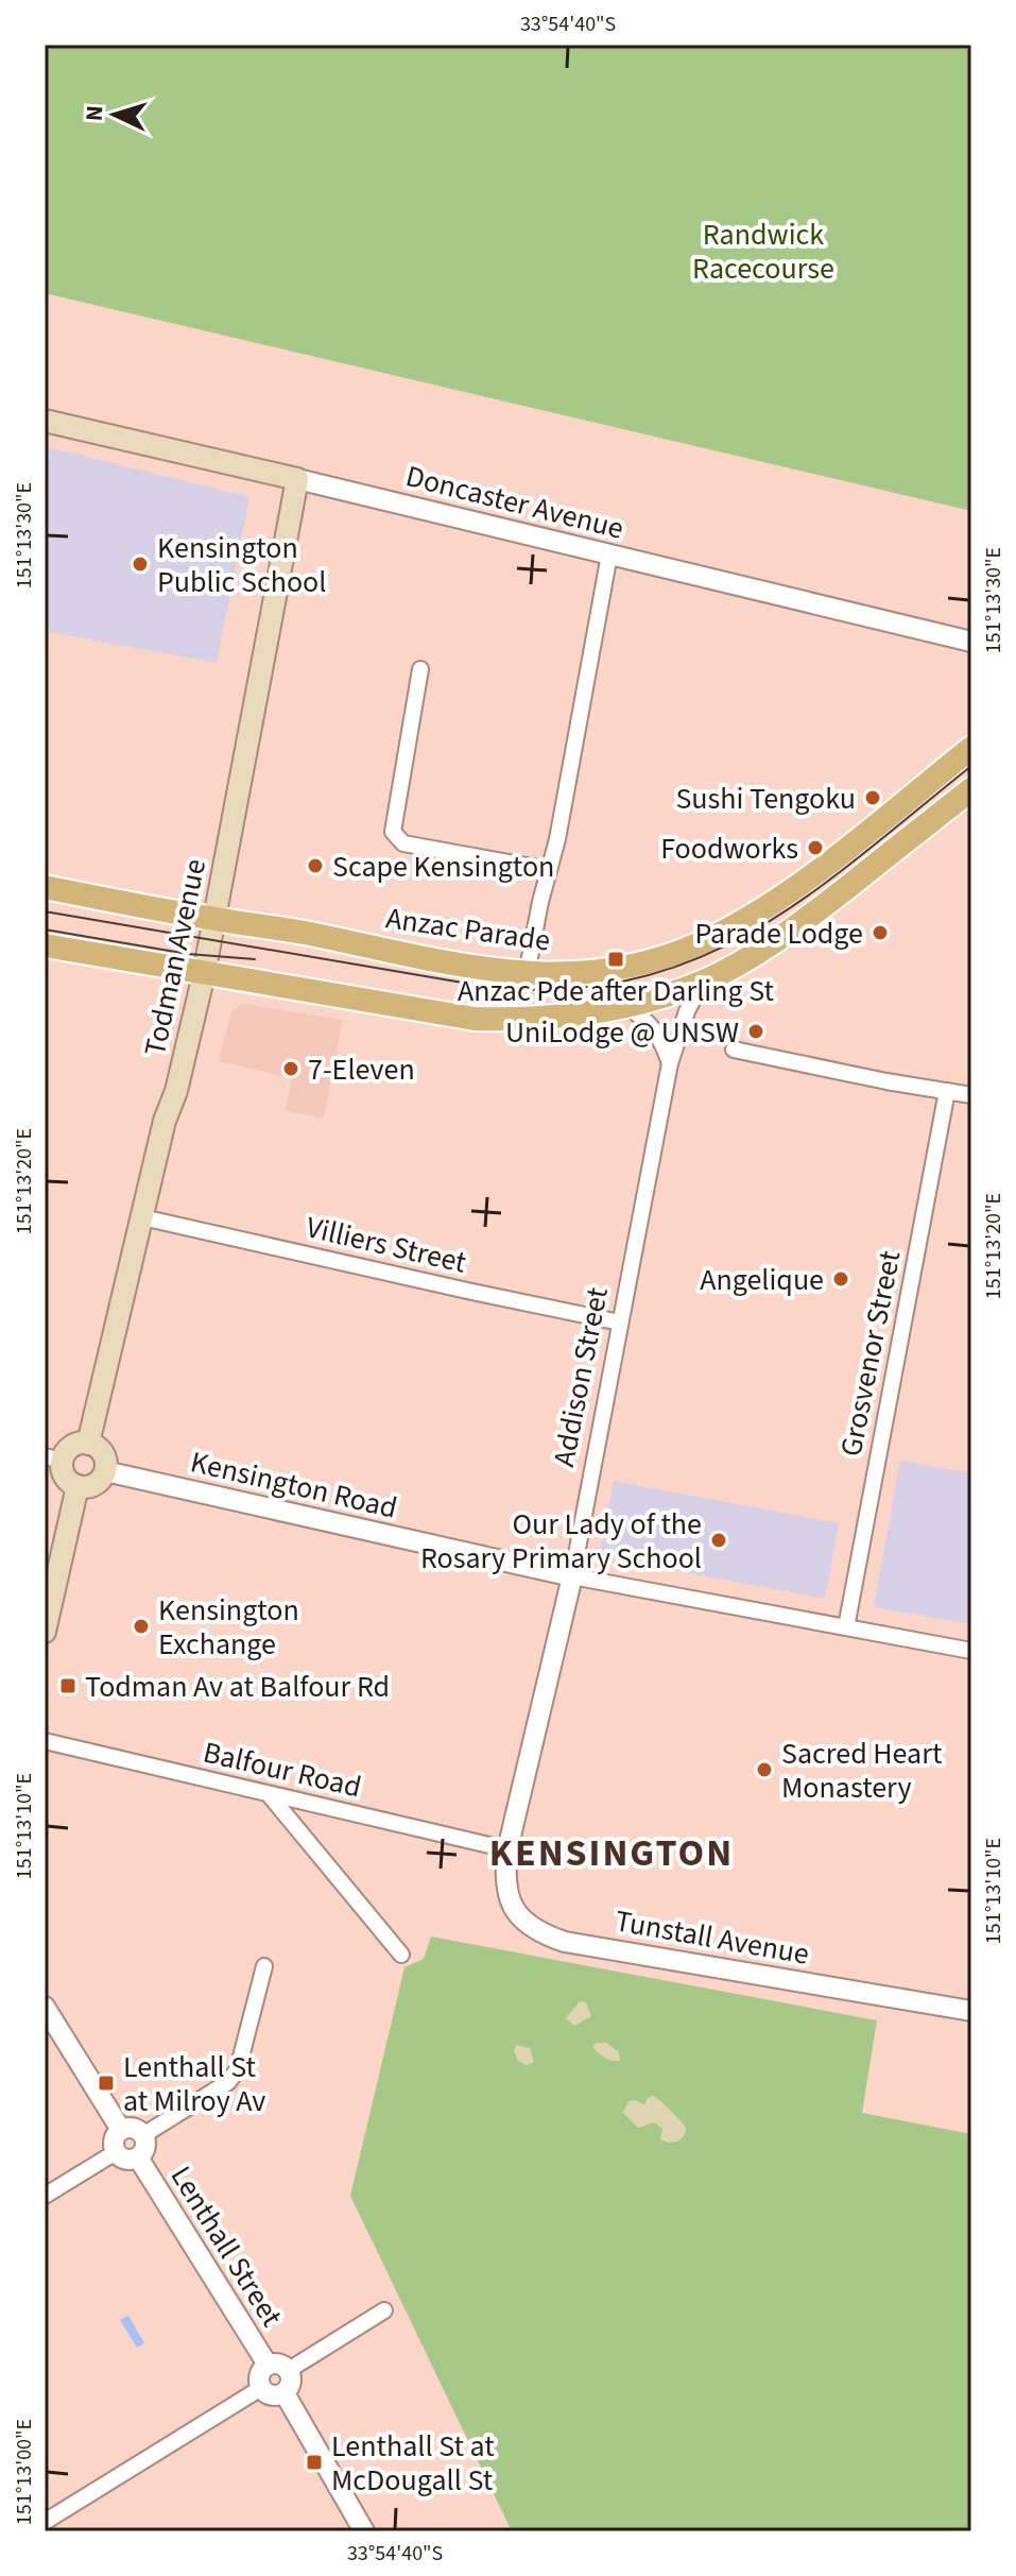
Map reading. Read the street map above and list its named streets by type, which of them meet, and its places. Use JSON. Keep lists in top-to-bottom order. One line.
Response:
{"streets":{"main road":["Doncaster Avenue","Anzac Parade","Todman Avenue"],"street":["Villiers Street","Grosvenor Street","Addison Street","Kensington Road","Balfour Road","Tunstall Avenue","Lenthall Street"]},"crossings":[["Doncaster Avenue","Todman Avenue"],["Anzac Parade","Todman Avenue"],["Todman Avenue","Villiers Street"],["Todman Avenue","Kensington Road"],["Villiers Street","Addison Street"],["Grosvenor Street","Kensington Road"],["Addison Street","Kensington Road"],["Addison Street","Balfour Road"],["Addison Street","Tunstall Avenue"],["Balfour Road","Tunstall Avenue"]],"districts":["KENSINGTON"],"parks":["Randwick Racecourse"],"places":{"other":["Kensington Public School","Sushi Tengoku","Foodworks","Scape Kensington","Parade Lodge","UniLodge @ UNSW","7-Eleven","Angelique","Our Lady of the Rosary Primary School","Kensington Exchange","Sacred Heart Monastery"],"transit":["Anzac Pde after Darling St","Todman Av at Balfour Rd","Lenthall St at Milroy Av","Lenthall St at McDougall St"]},"north":"left","coordinates":["33°54'40\"S","151°13'30\"E","151°13'20\"E","151°13'10\"E","151°13'00\"E"]}
